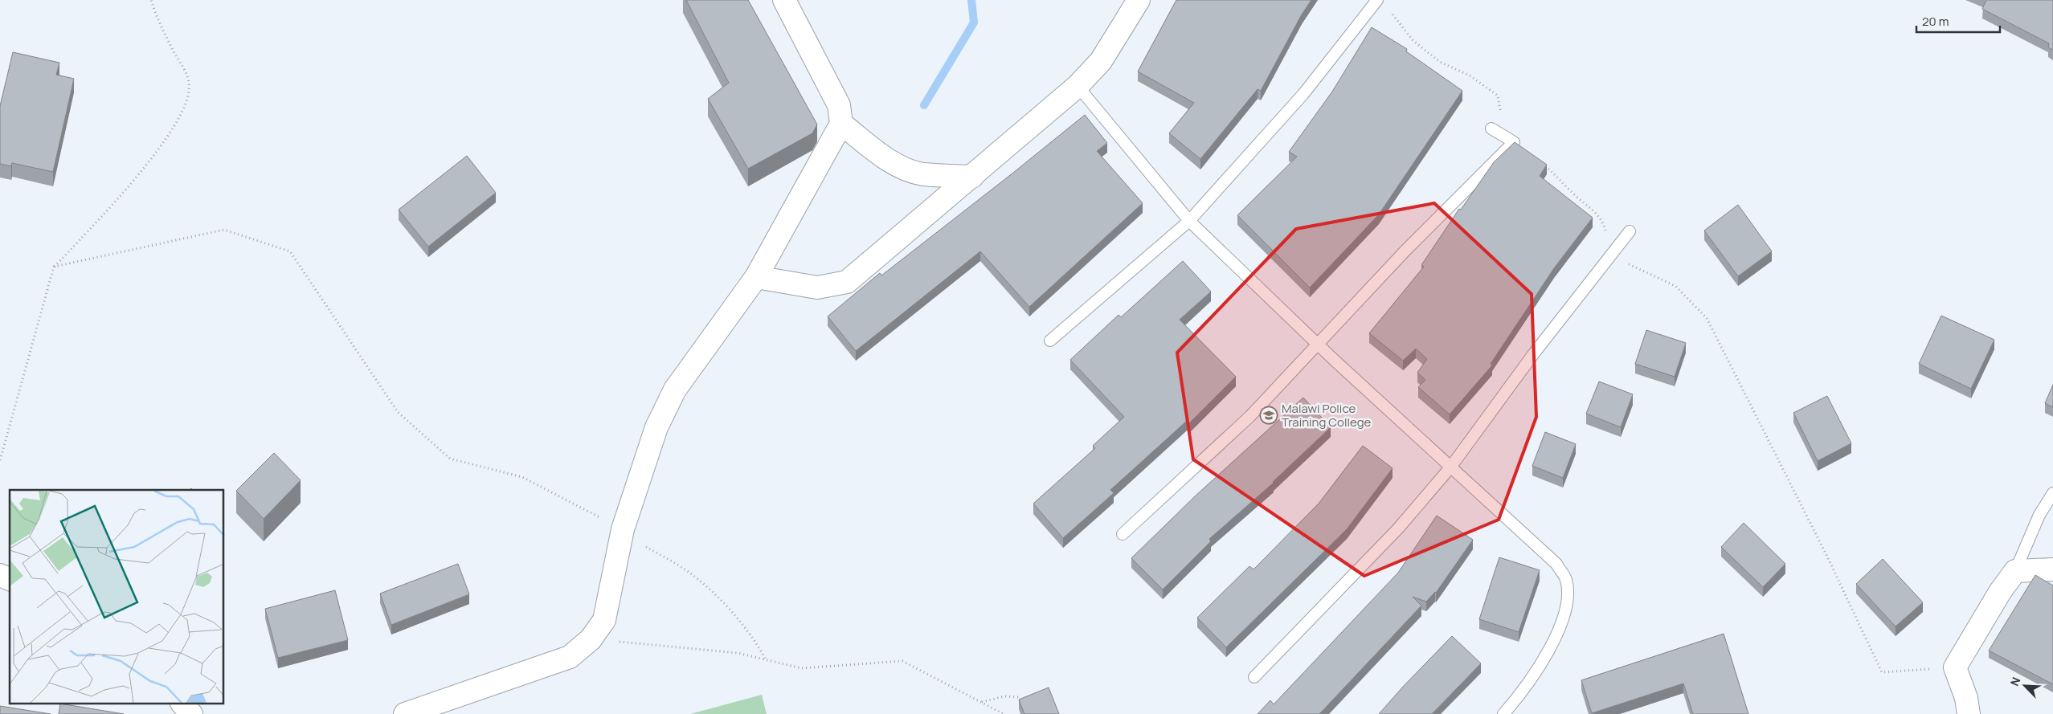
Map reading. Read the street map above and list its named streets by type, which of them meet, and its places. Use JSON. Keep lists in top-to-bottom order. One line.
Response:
{"places":{"school or university":["Malawi Police Training College"]},"scale_bar":"20 m","north":"top left"}
